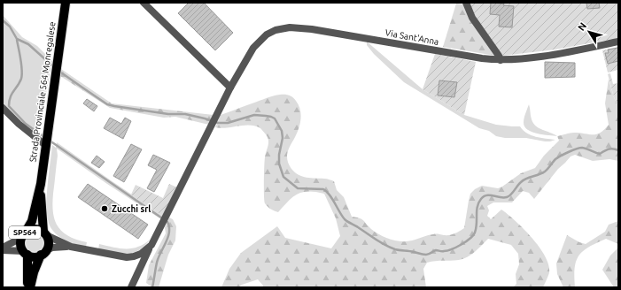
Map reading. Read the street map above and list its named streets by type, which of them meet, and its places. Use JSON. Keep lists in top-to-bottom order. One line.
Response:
{"streets":{"main road":["Strada Provinciale 564 Monregalese","SP564"],"street":["Via Sant'Anna"]},"crossings":[["Via Sant'Anna","Strada Provinciale 564 Monregalese"],["Via Sant'Anna","SP564"],["Strada Provinciale 564 Monregalese","SP564"]],"places":["Zucchi srl"],"north":"top left"}
